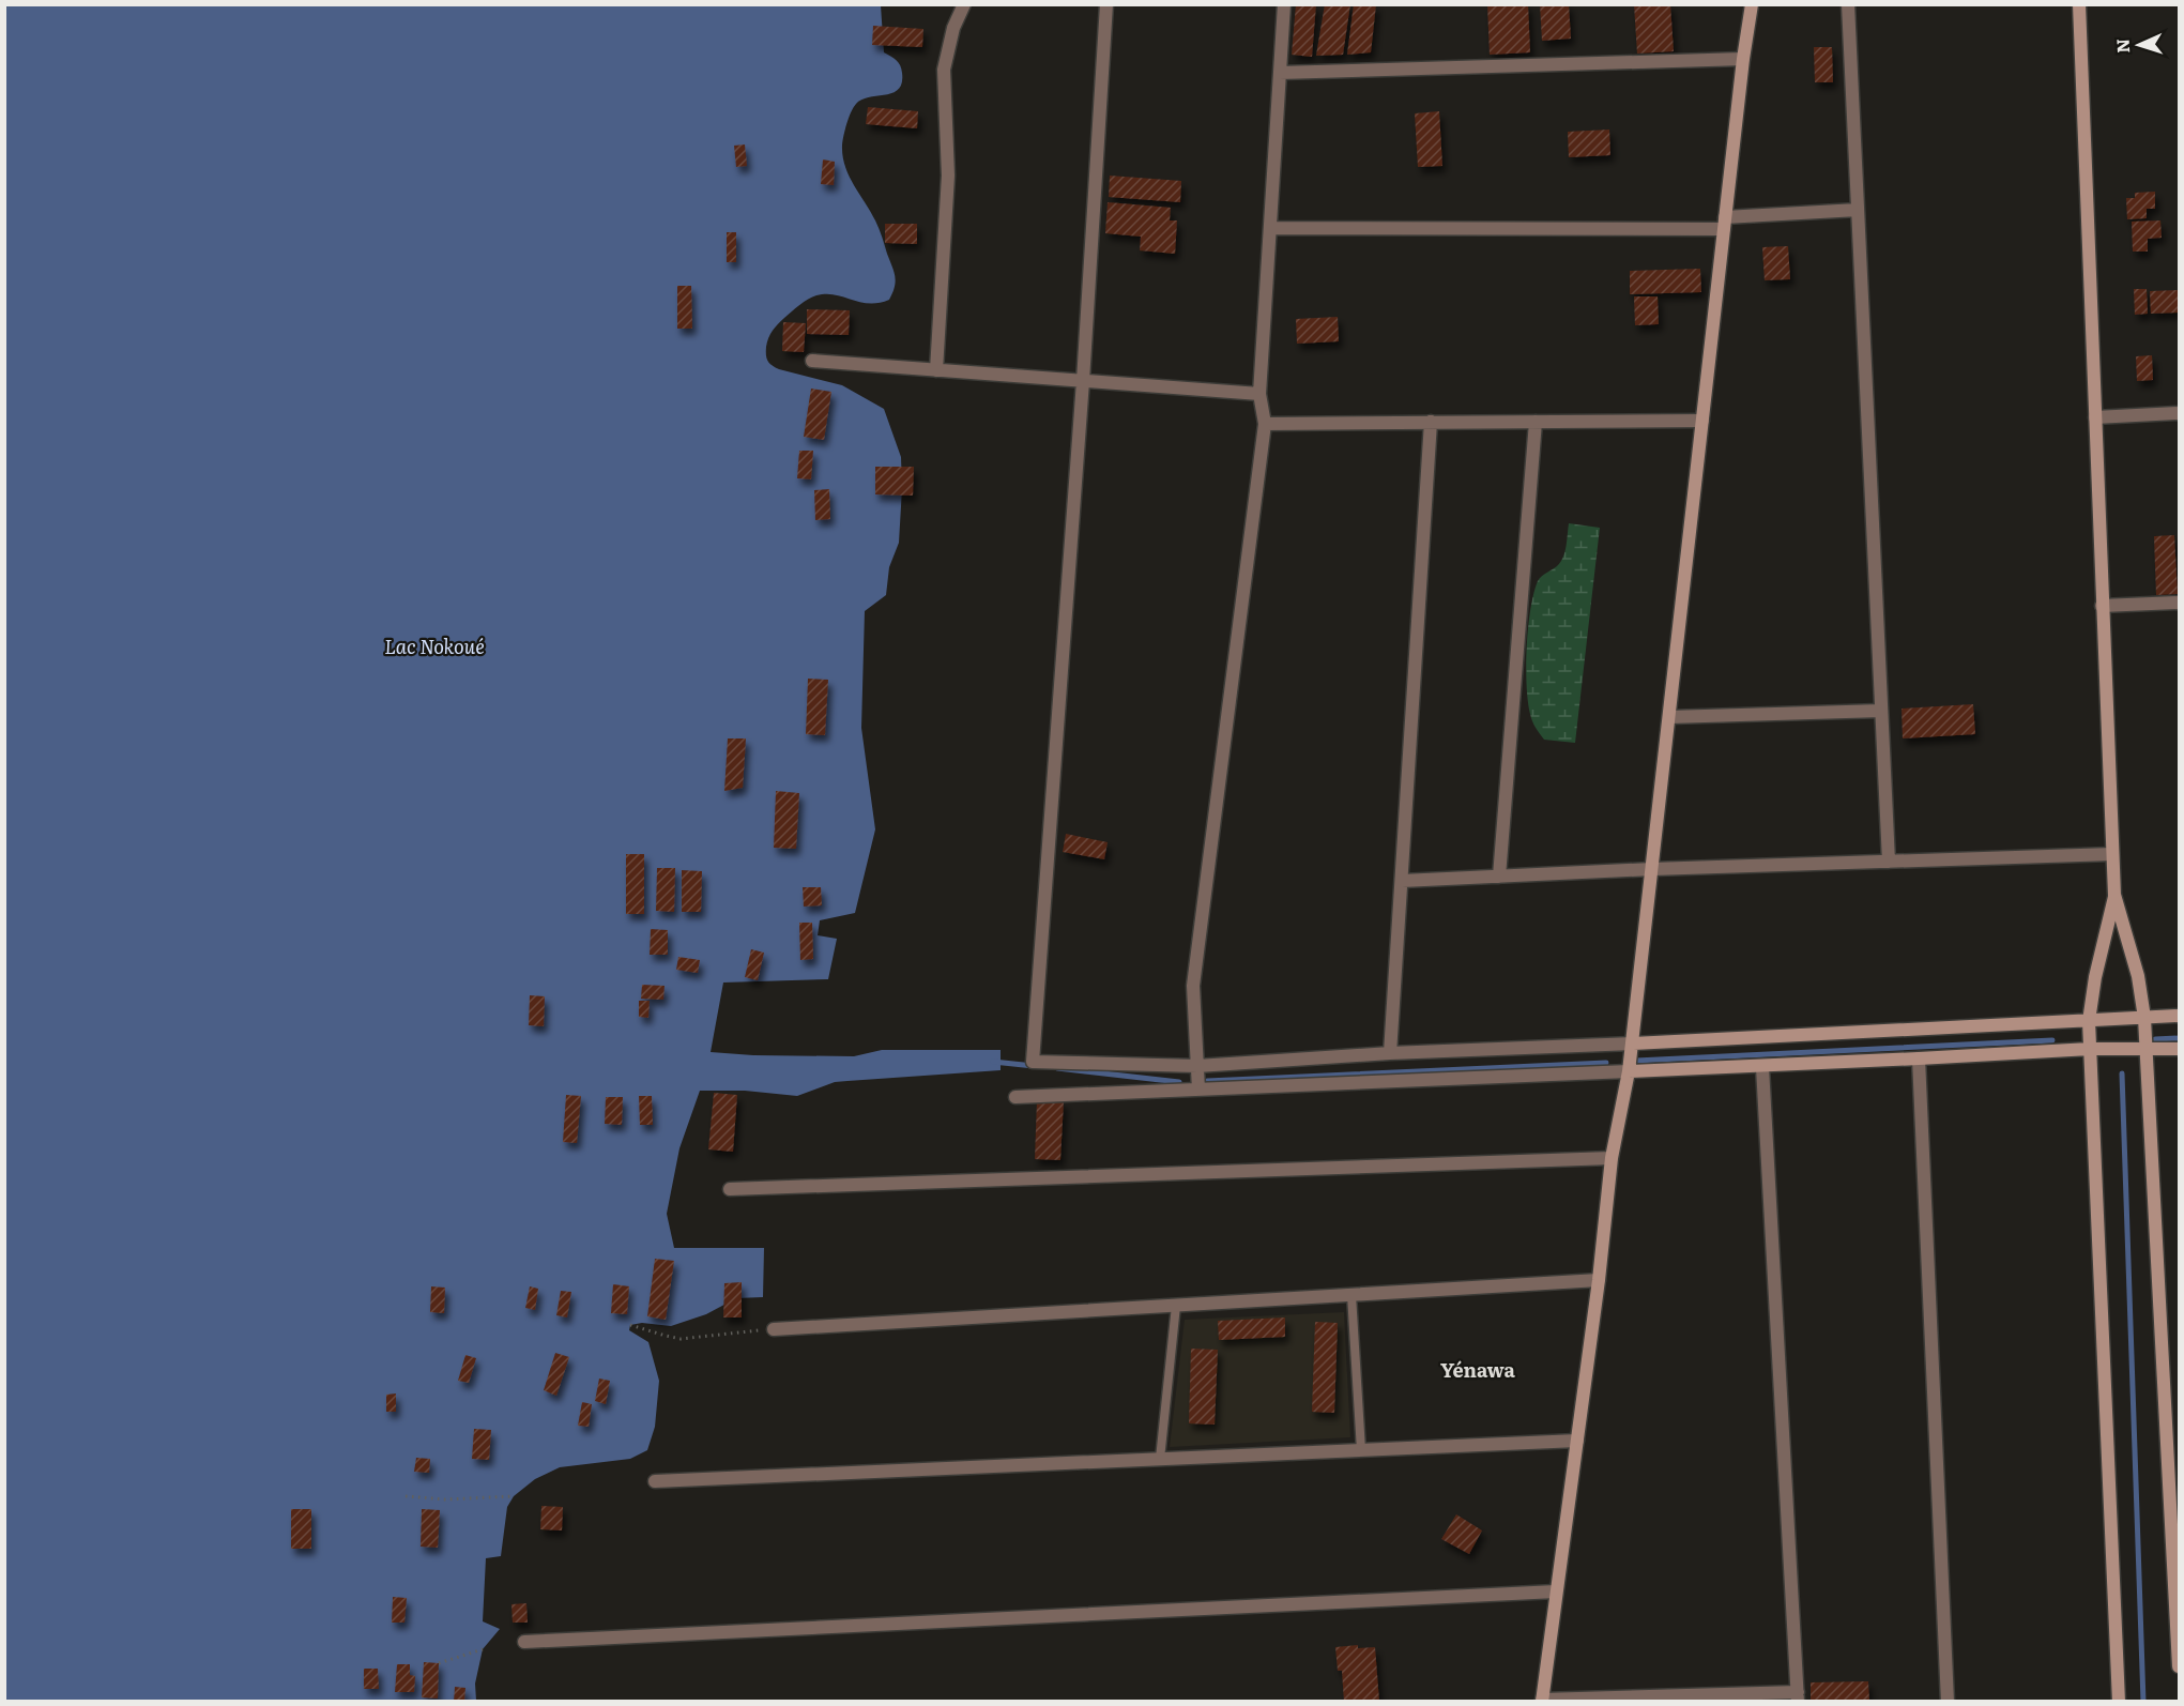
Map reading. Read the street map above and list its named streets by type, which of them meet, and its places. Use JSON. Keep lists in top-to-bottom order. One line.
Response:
{"districts":["Yénawa"],"water":["Lac Nokoué"],"north":"left"}
